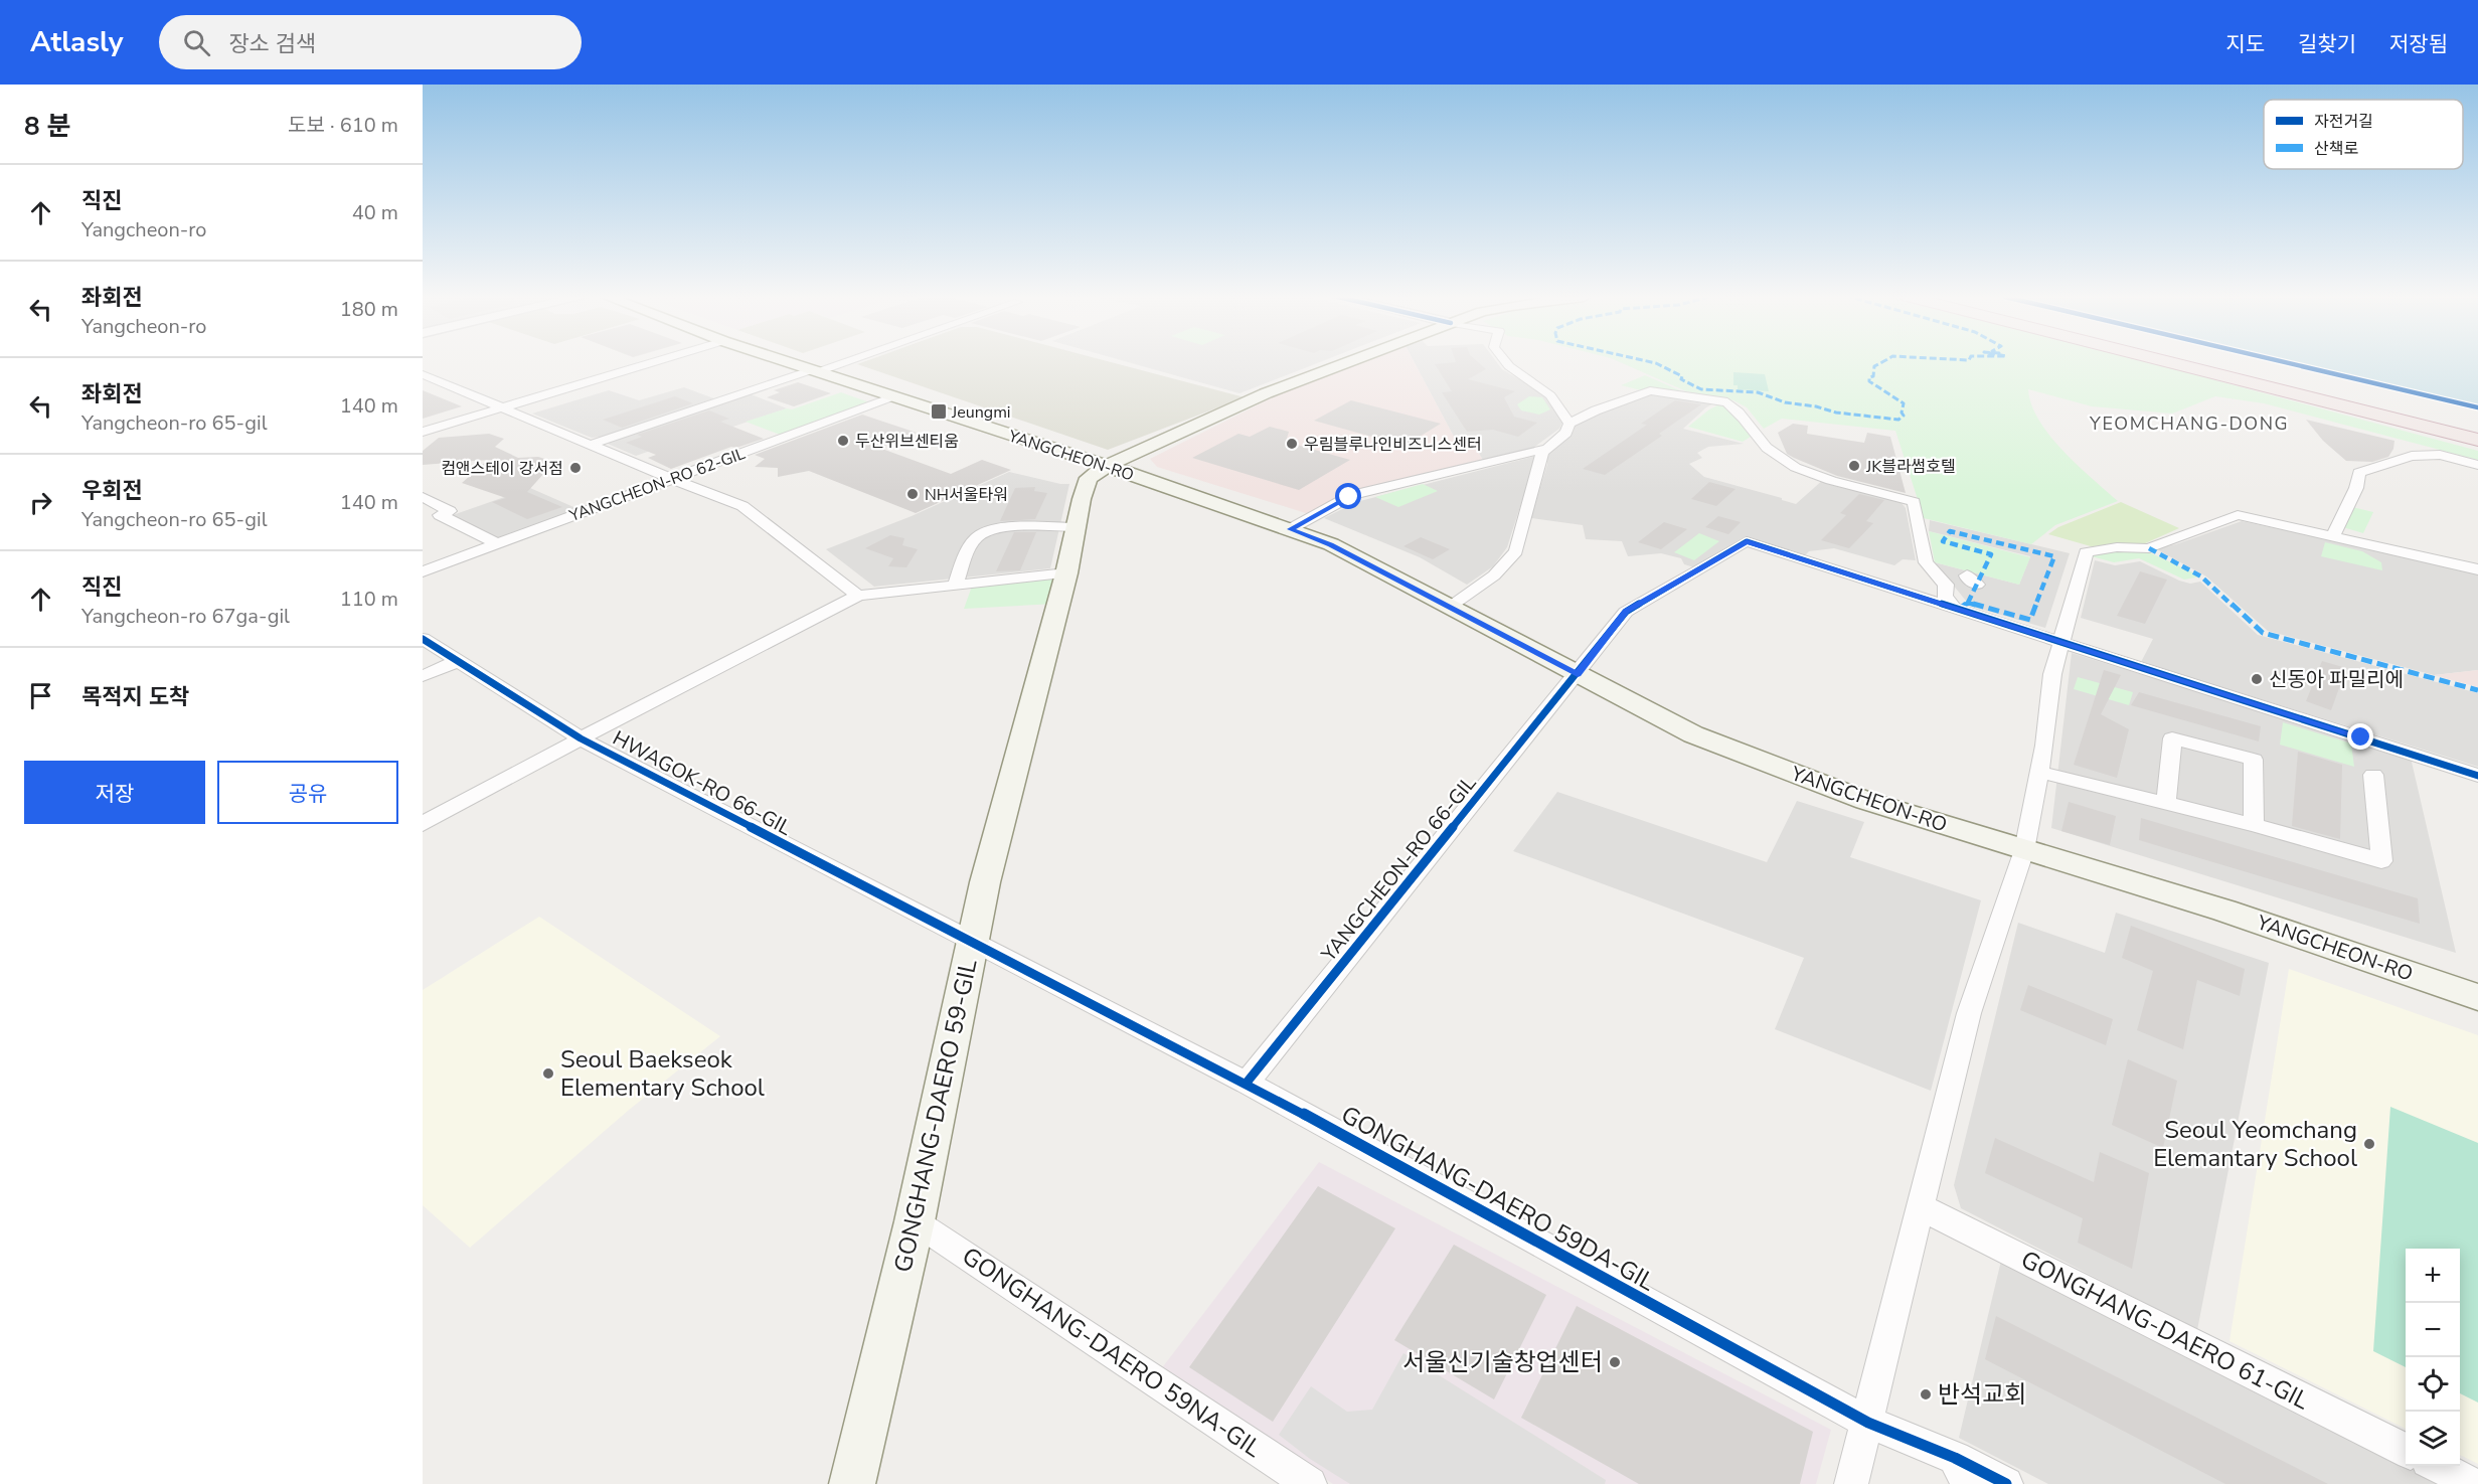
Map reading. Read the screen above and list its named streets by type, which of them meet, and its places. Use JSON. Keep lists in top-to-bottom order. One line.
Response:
{"streets":{"main road":["YANGCHEON-RO","GONGHANG-DAERO 59-GIL"],"street":["YANGCHEON-RO 62-GIL","HWAGOK-RO 66-GIL","YANGCHEON-RO 66-GIL","GONGHANG-DAERO 59DA-GIL","GONGHANG-DAERO 61-GIL","GONGHANG-DAERO 59NA-GIL"]},"crossings":[["YANGCHEON-RO","YANGCHEON-RO 62-GIL"],["YANGCHEON-RO","YANGCHEON-RO 66-GIL"],["YANGCHEON-RO","GONGHANG-DAERO 59-GIL"],["HWAGOK-RO 66-GIL","GONGHANG-DAERO 59-GIL"],["HWAGOK-RO 66-GIL","GONGHANG-DAERO 59DA-GIL"],["YANGCHEON-RO 66-GIL","GONGHANG-DAERO 59DA-GIL"],["GONGHANG-DAERO 59-GIL","GONGHANG-DAERO 59DA-GIL"],["GONGHANG-DAERO 59-GIL","GONGHANG-DAERO 59NA-GIL"]],"districts":["YEOMCHANG-DONG"],"places":{"transit":["Jeungmi"],"other":["두산위브센티움","우림블루나인비즈니스센터","JK블라썸호텔","컴앤스테이 강서점","NH서울타워","신동아 파밀리에","Seoul Baekseok Elementary School","Seoul Yeomchang Elemantary School","서울신기술창업센터","반석교회"]},"legend":["자전거길","산책로"],"page":{"header":"Atlasly","search":"장소 검색","nav":["지도","길찾기","저장됨"],"heading":["8 분","도보 · 610 m"],"list":[["직진","Yangcheon-ro","40 m"],["좌회전","Yangcheon-ro","180 m"],["좌회전","Yangcheon-ro 65-gil","140 m"],["우회전","Yangcheon-ro 65-gil","140 m"],["직진","Yangcheon-ro 67ga-gil","110 m"],"목적지 도착"],"buttons":["저장","공유"],"map_buttons":["+","−"]}}
